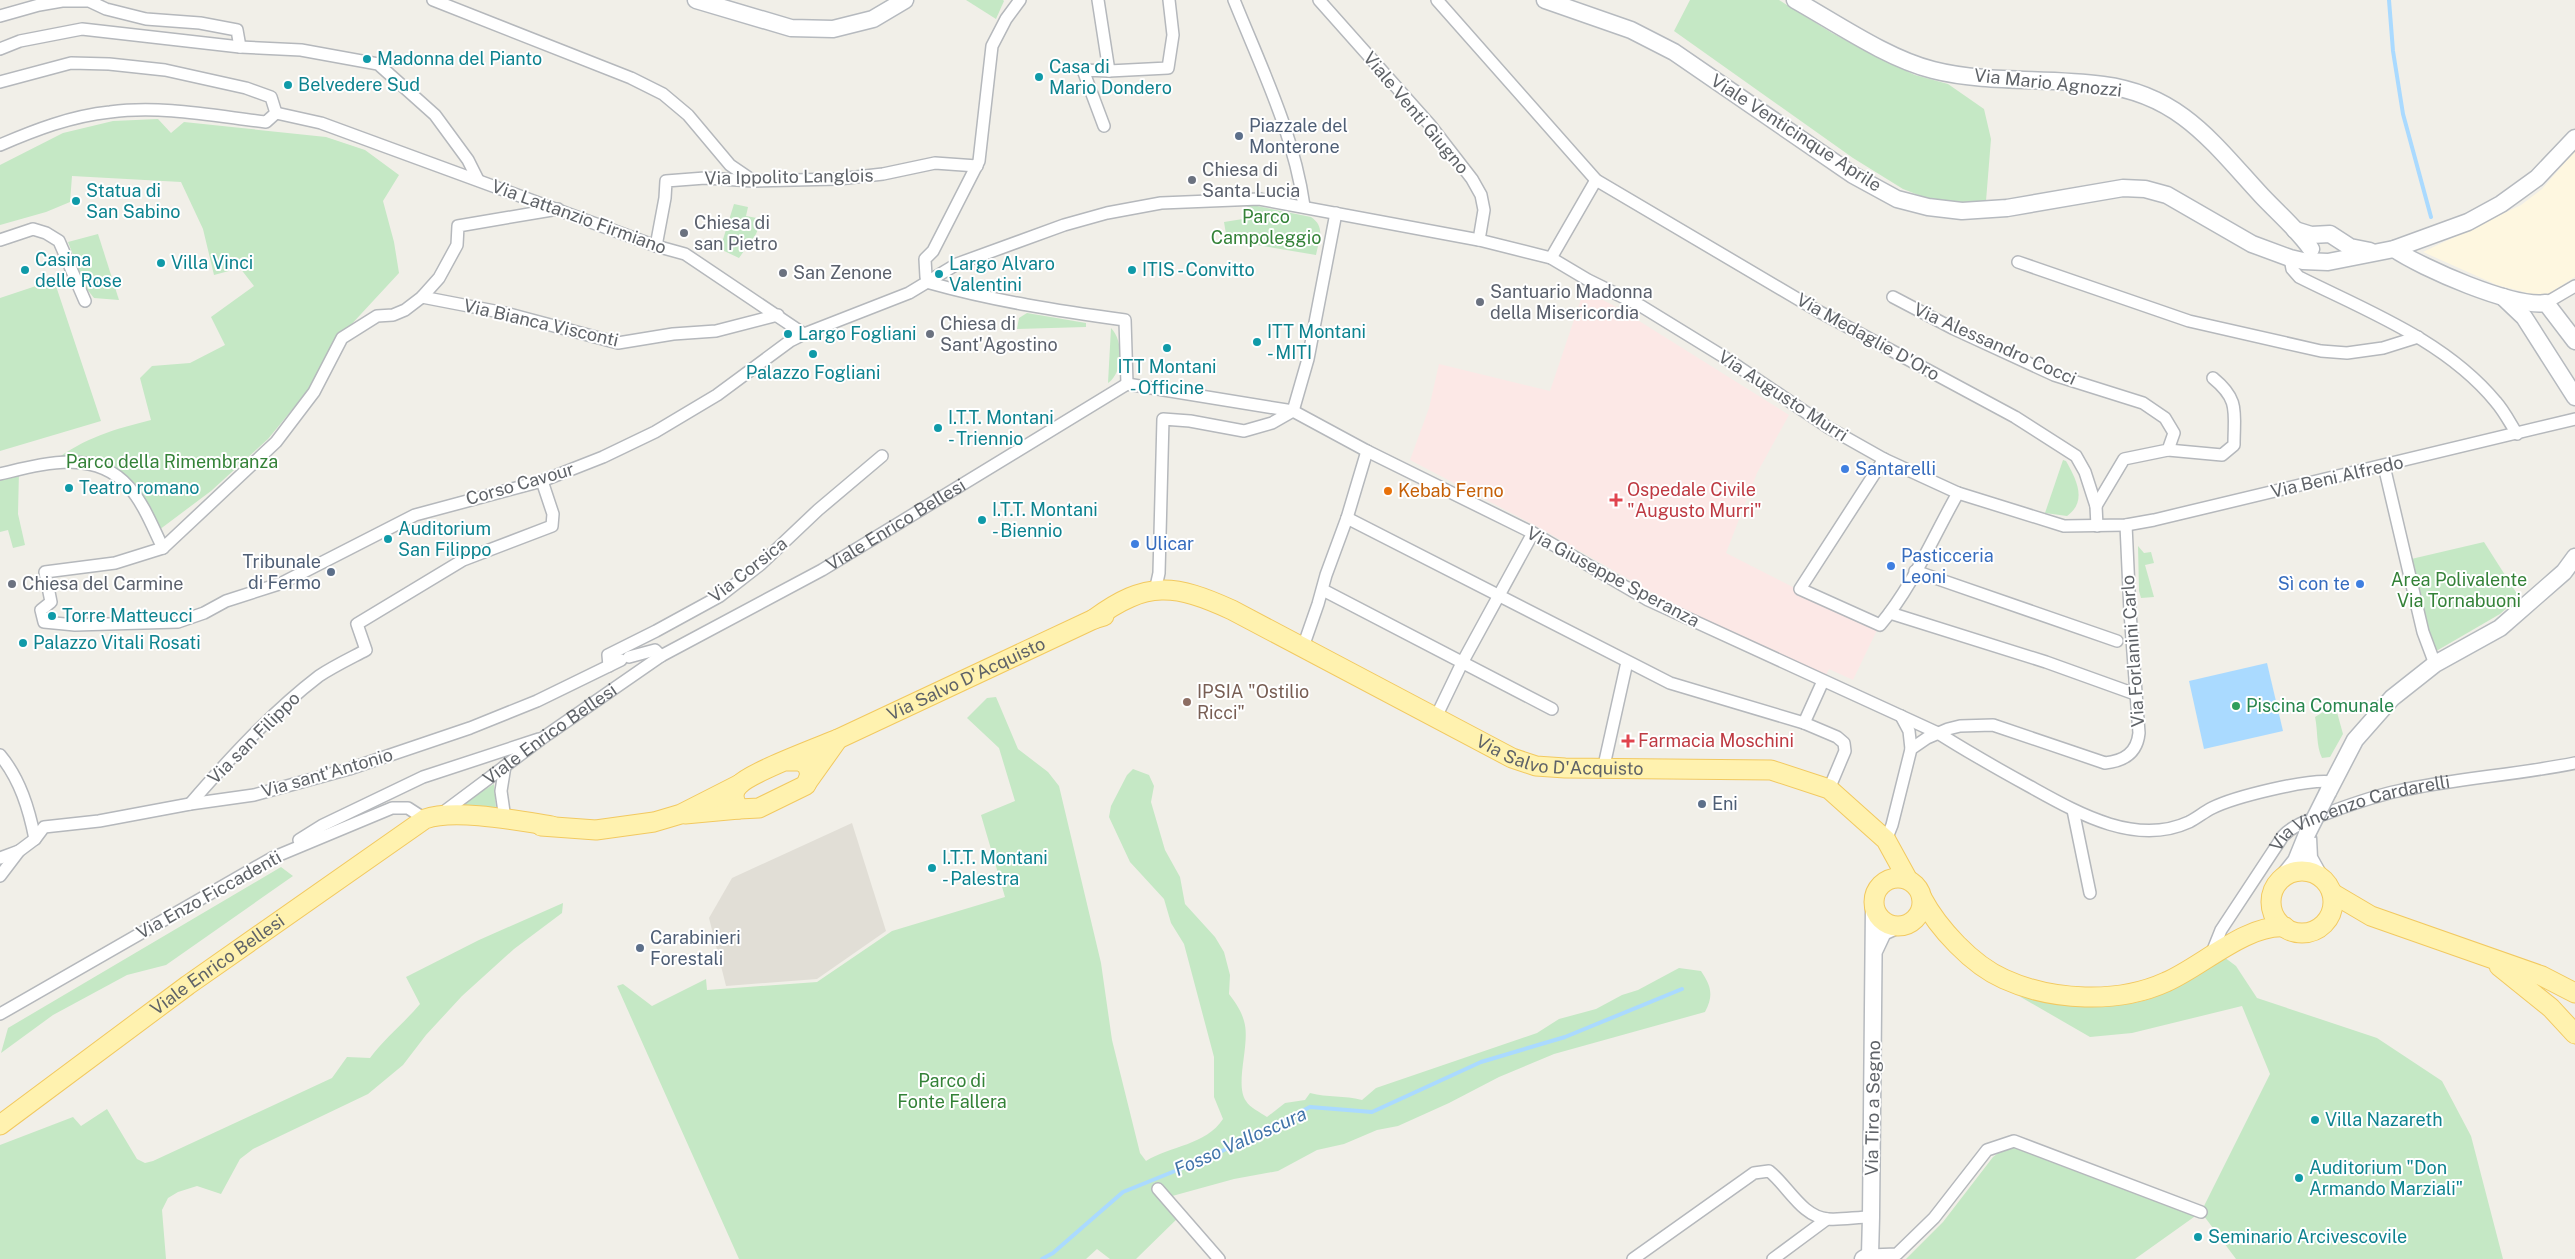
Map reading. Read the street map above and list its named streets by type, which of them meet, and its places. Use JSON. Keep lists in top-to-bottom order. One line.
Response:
{"streets":{"main road":["Via Mario Agnozzi","Viale Venticinque Aprile","Viale Enrico Bellesi","Via Salvo D'Acquisto","Via Tiro a Segno"],"street":["Viale Venti Giugno","Via Ippolito Langlois","Via Lattanzio Firmiano","Via Bianca Visconti","Via Medaglie D'Oro","Via Alessandro Cocci","Via Augusto Murri","Via Beni Alfredo","Corso Cavour","Via Corsica","Via Giuseppe Speranza","Via Forlanini Carlo","Via san Filippo","Via sant'Antonio","Via Vincenzo Cardarelli","Via Enzo Ficcadenti"]},"crossings":[["Via Mario Agnozzi","Viale Venticinque Aprile"],["Viale Venti Giugno","Via Augusto Murri"],["Via Ippolito Langlois","Via Lattanzio Firmiano"],["Via Lattanzio Firmiano","Via Bianca Visconti"],["Via Lattanzio Firmiano","Corso Cavour"],["Via Medaglie D'Oro","Via Augusto Murri"],["Via Medaglie D'Oro","Via Beni Alfredo"],["Via Augusto Murri","Via Beni Alfredo"],["Via Beni Alfredo","Via Forlanini Carlo"],["Corso Cavour","Via san Filippo"],["Viale Enrico Bellesi","Via Giuseppe Speranza"],["Viale Enrico Bellesi","Via Salvo D'Acquisto"],["Viale Enrico Bellesi","Via sant'Antonio"],["Viale Enrico Bellesi","Via Enzo Ficcadenti"],["Via Corsica","Via sant'Antonio"],["Via Giuseppe Speranza","Via Forlanini Carlo"],["Via Salvo D'Acquisto","Via Enzo Ficcadenti"],["Via san Filippo","Via sant'Antonio"]],"water":["Fosso Valloscura"],"parks":["Parco Campoleggio","Parco della Rimembranza","Area Polivalente Via Tornabuoni","Parco di Fonte Fallera"],"places":{"other":["Madonna del Pianto","Casa di Mario Dondero","Belvedere Sud","Piazzale del Monterone","Chiesa di Santa Lucia","Statua di San Sabino","Chiesa di san Pietro","Villa Vinci","Casina delle Rose","ITIS - Convitto","San Zenone","Largo Alvaro Valentini","Santuario Madonna della Misericordia","Largo Fogliani","Chiesa di Sant'Agostino","ITT Montani - MITI","ITT Montani - Officine","Palazzo Fogliani","I.T.T. Montani - Triennio","Santarelli","Teatro romano","Kebab Ferno","I.T.T. Montani - Biennio","Auditorium San Filippo","Ulicar","Pasticceria Leoni","Tribunale di Fermo","Chiesa del Carmine","Sì con te","Torre Matteucci","Palazzo Vitali Rosati","IPSIA \"Ostilio Ricci\"","Piscina Comunale","Eni","I.T.T. Montani - Palestra","Carabinieri Forestali","Villa Nazareth","Auditorium \"Don Armando Marziali\"","Seminario Arcivescovile"],"health":["Ospedale Civile \"Augusto Murri\"","Farmacia Moschini"]}}
